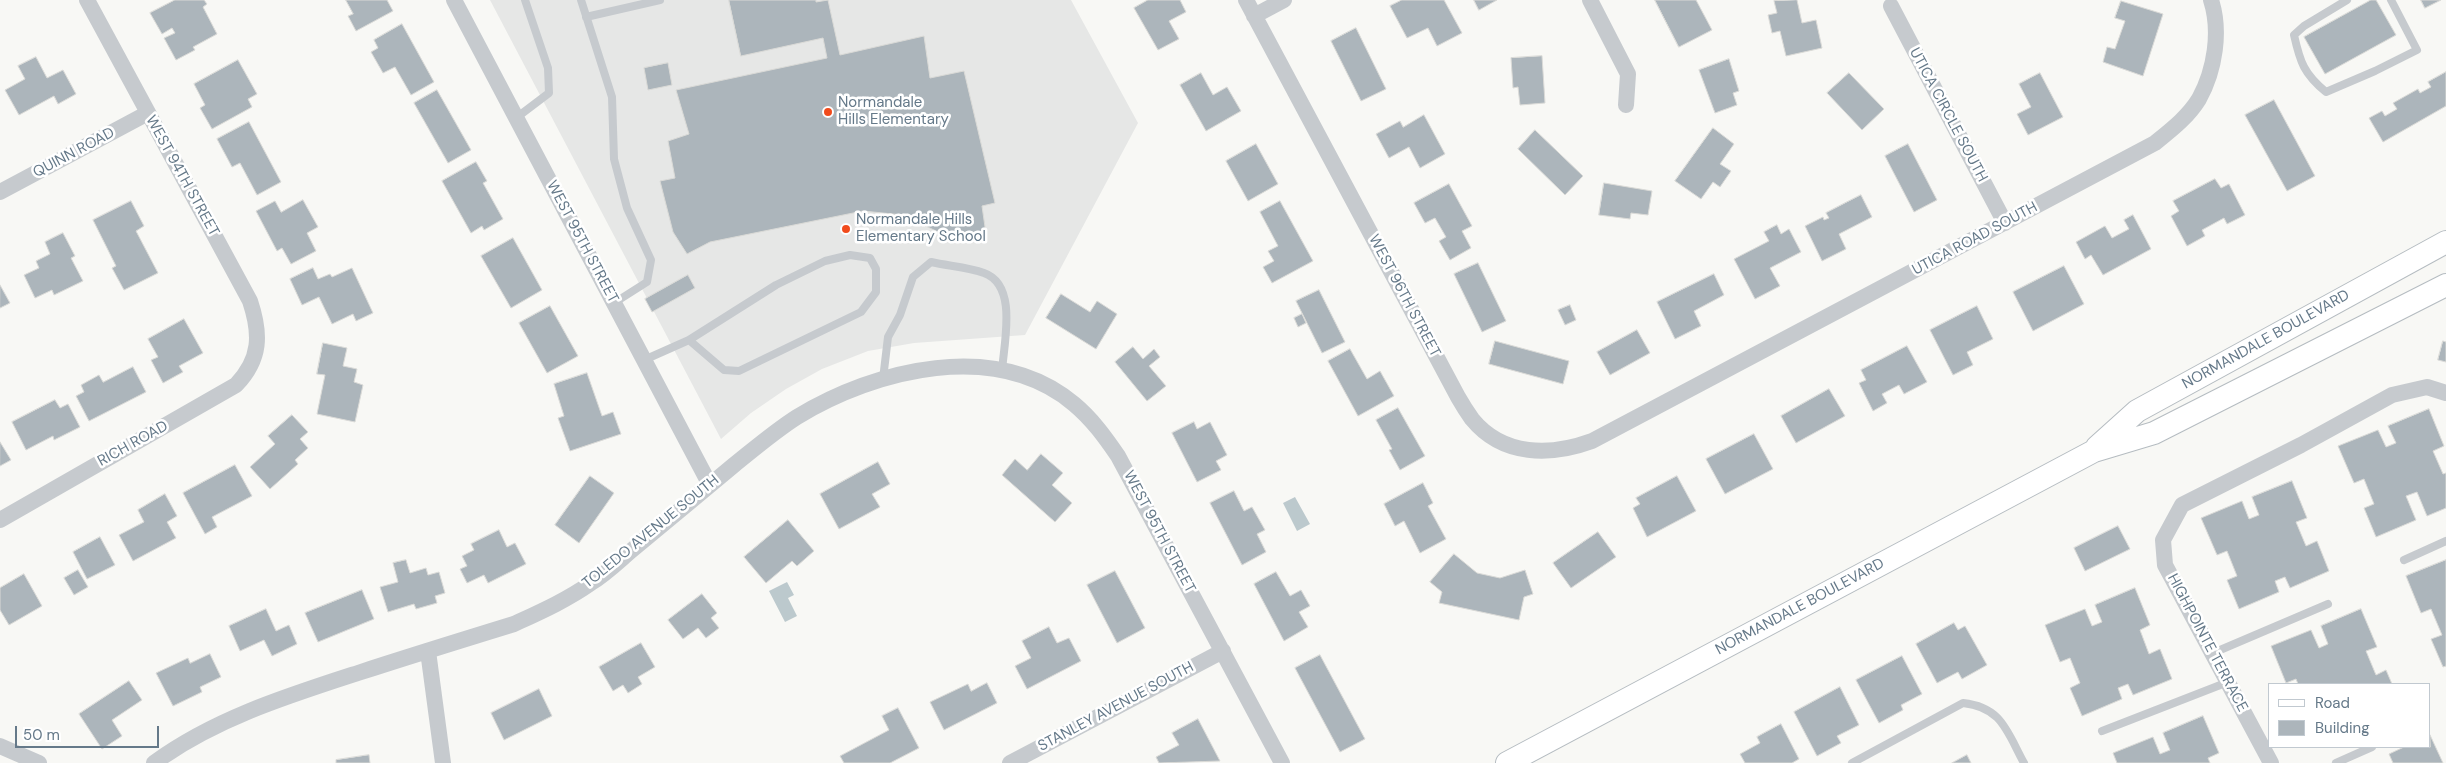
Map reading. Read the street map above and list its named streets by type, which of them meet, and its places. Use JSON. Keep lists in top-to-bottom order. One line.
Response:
{"streets":{"main road":["NORMANDALE BOULEVARD"],"street":["UTICA CIRCLE SOUTH","QUINN ROAD","WEST 94TH STREET","UTICA ROAD SOUTH","WEST 95TH STREET","WEST 96TH STREET","RICH ROAD","TOLEDO AVENUE SOUTH","HIGHPOINTE TERRACE","STANLEY AVENUE SOUTH"]},"crossings":[["UTICA CIRCLE SOUTH","UTICA ROAD SOUTH"],["QUINN ROAD","WEST 94TH STREET"],["WEST 94TH STREET","RICH ROAD"],["UTICA ROAD SOUTH","WEST 96TH STREET"],["WEST 95TH STREET","TOLEDO AVENUE SOUTH"],["WEST 95TH STREET","STANLEY AVENUE SOUTH"]],"places":["Normandale Hills Elementary","Normandale Hills Elementary School"],"legend":["Road","Building"],"scale_bar":"50 m"}
